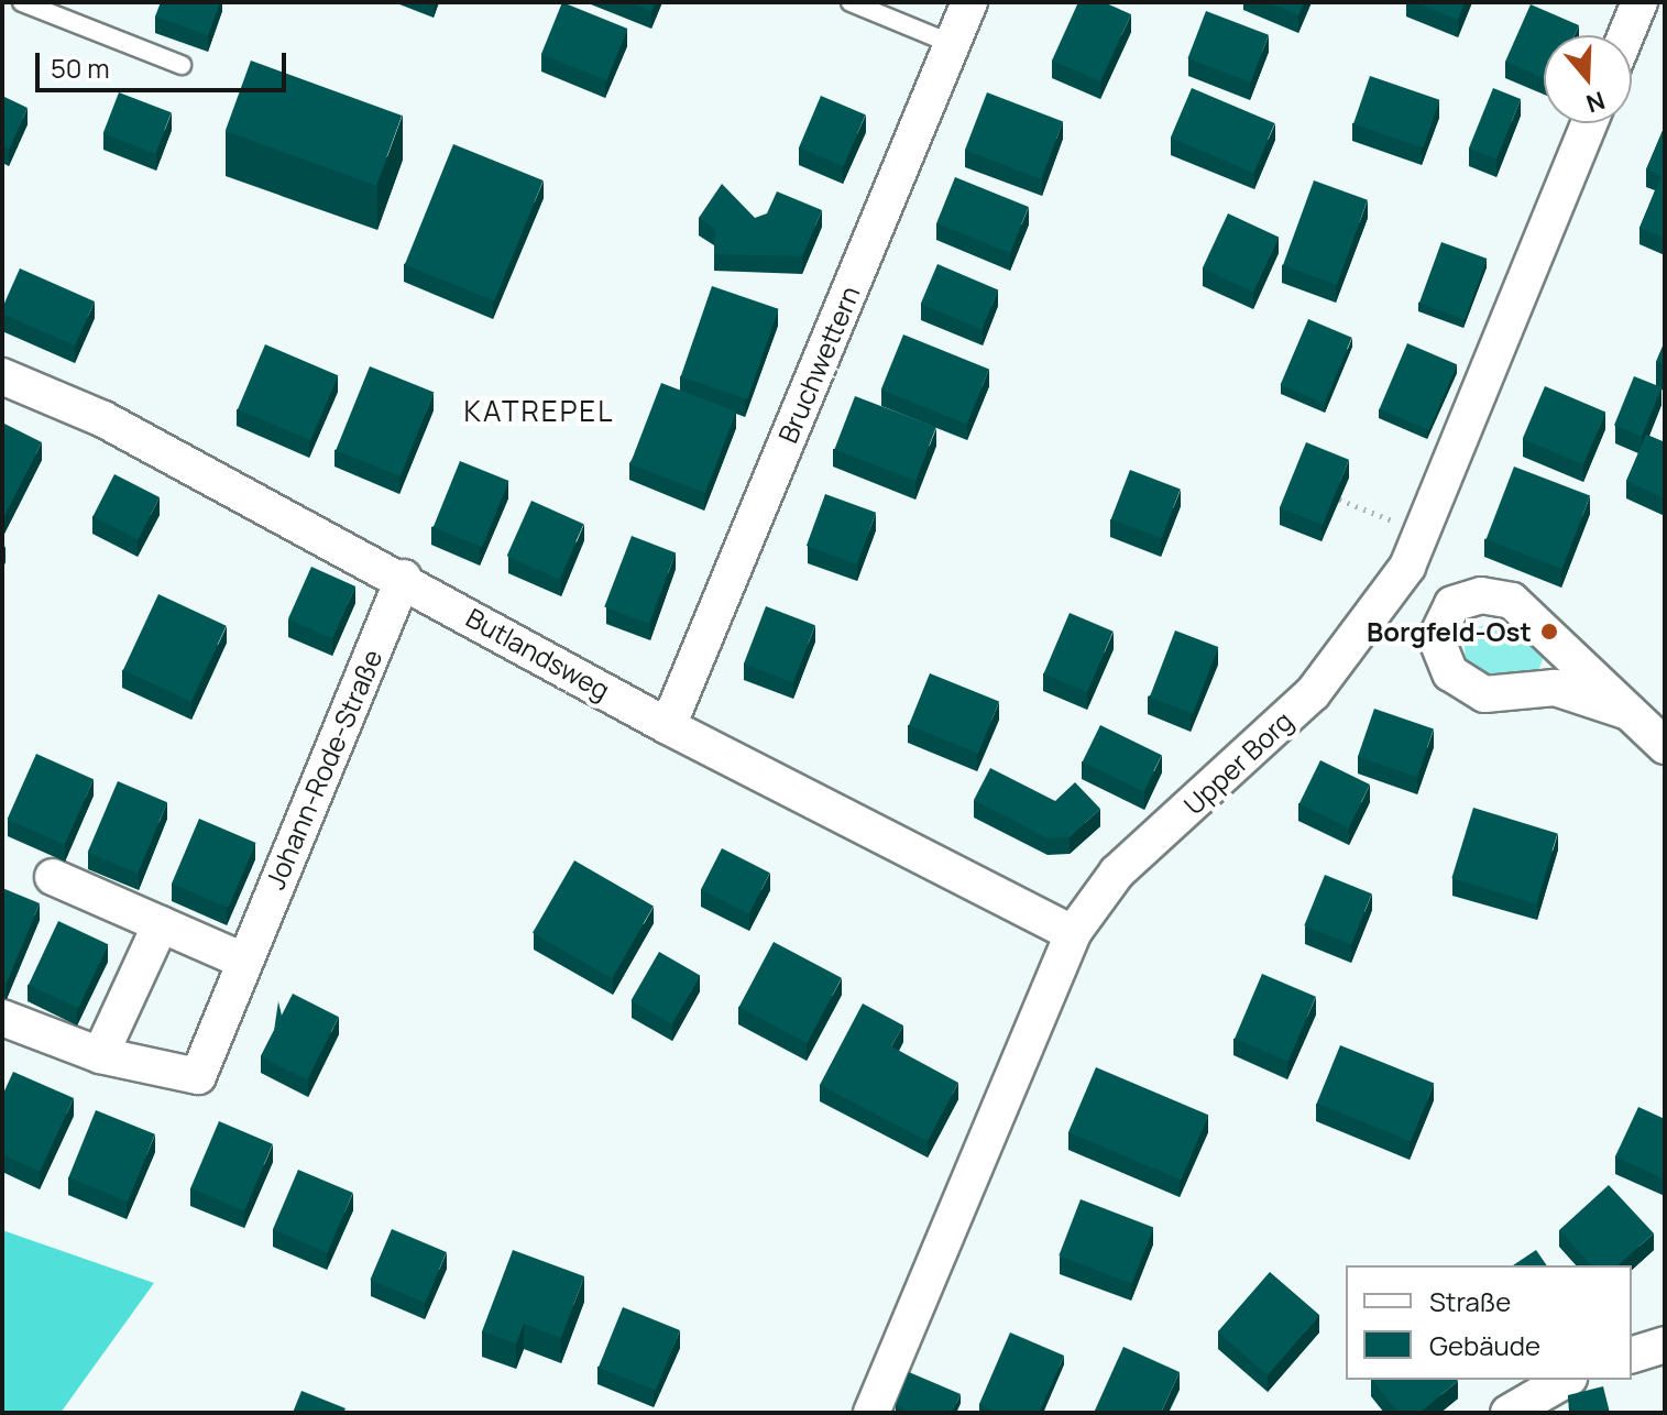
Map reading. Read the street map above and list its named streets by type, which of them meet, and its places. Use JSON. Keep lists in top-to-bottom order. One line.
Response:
{"streets":{"street":["Bruchwettern","Butlandsweg","Upper Borg","Johann-Rode-Straße"]},"crossings":[["Bruchwettern","Butlandsweg"],["Butlandsweg","Upper Borg"],["Butlandsweg","Johann-Rode-Straße"]],"districts":["KATREPEL"],"places":["Borgfeld-Ost"],"legend":["Straße","Gebäude"],"scale_bar":"50 m","north":"bottom"}
